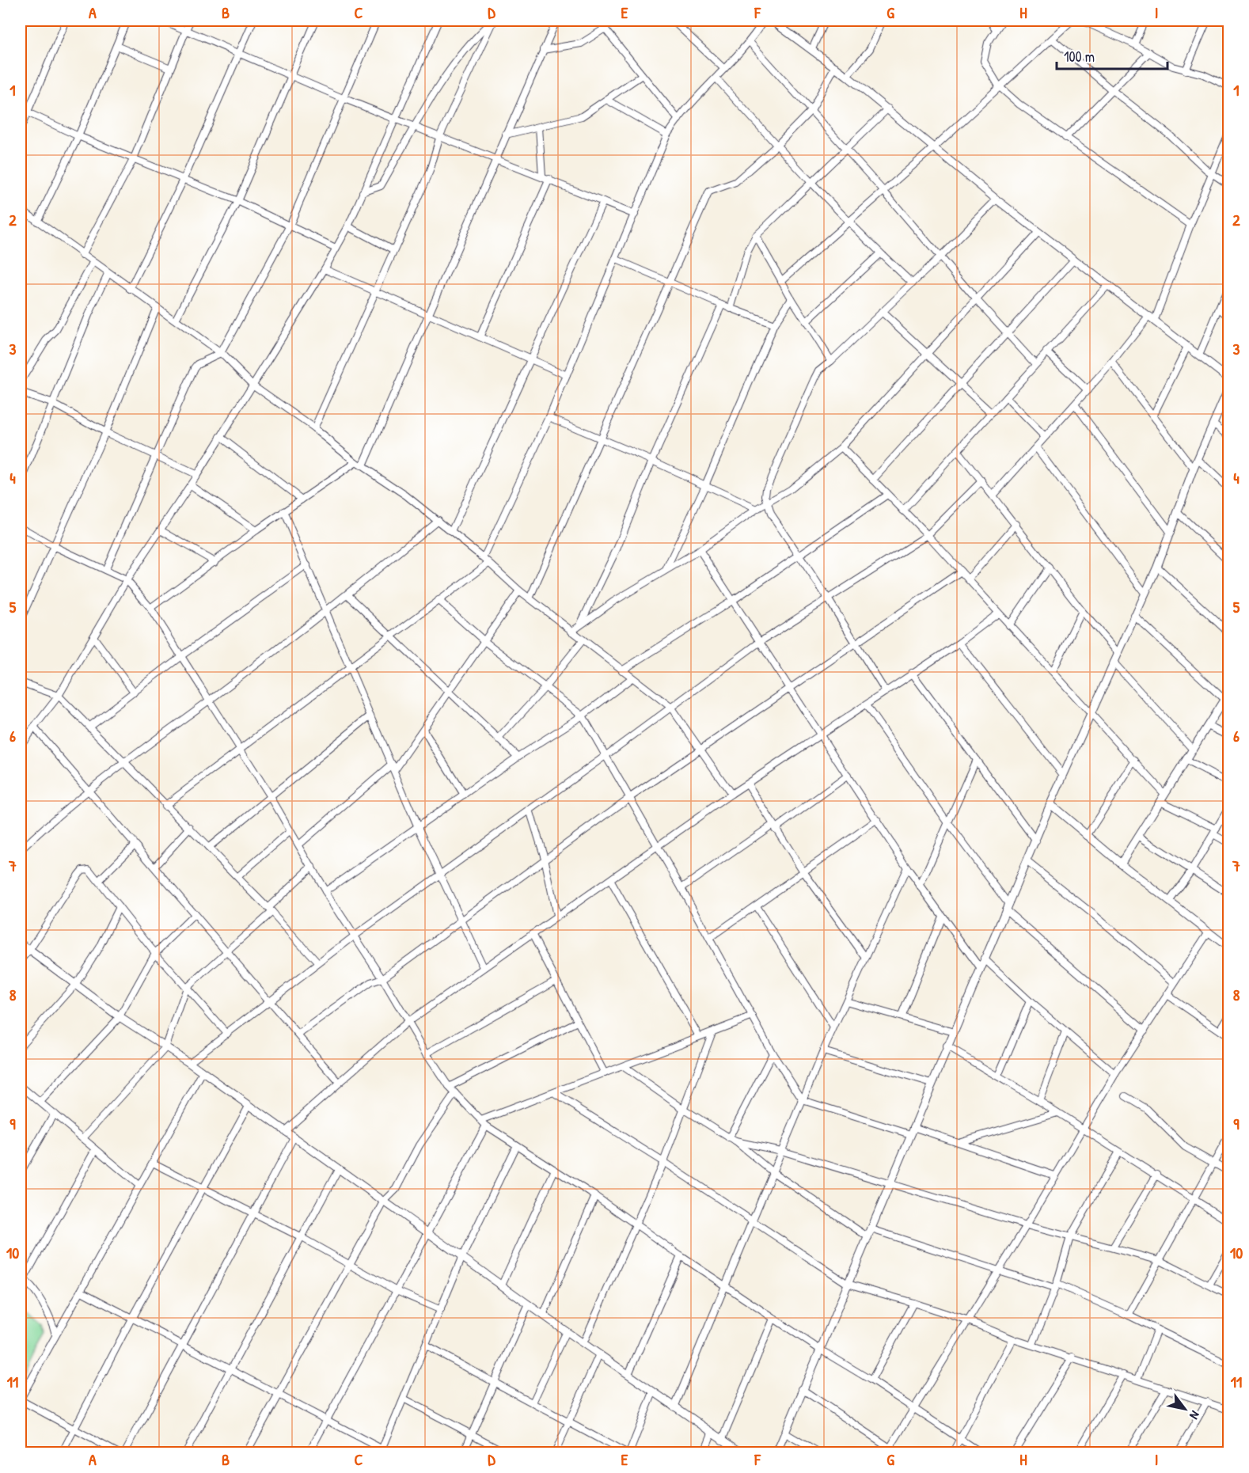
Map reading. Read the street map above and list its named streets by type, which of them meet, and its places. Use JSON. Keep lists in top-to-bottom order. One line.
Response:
{"scale_bar":"100 m","north":"bottom right","grid":{"columns":["A","B","C","D","E","F","G","H","I"],"rows":["1","2","3","4","5","6","7","8","9","10","11"]}}
